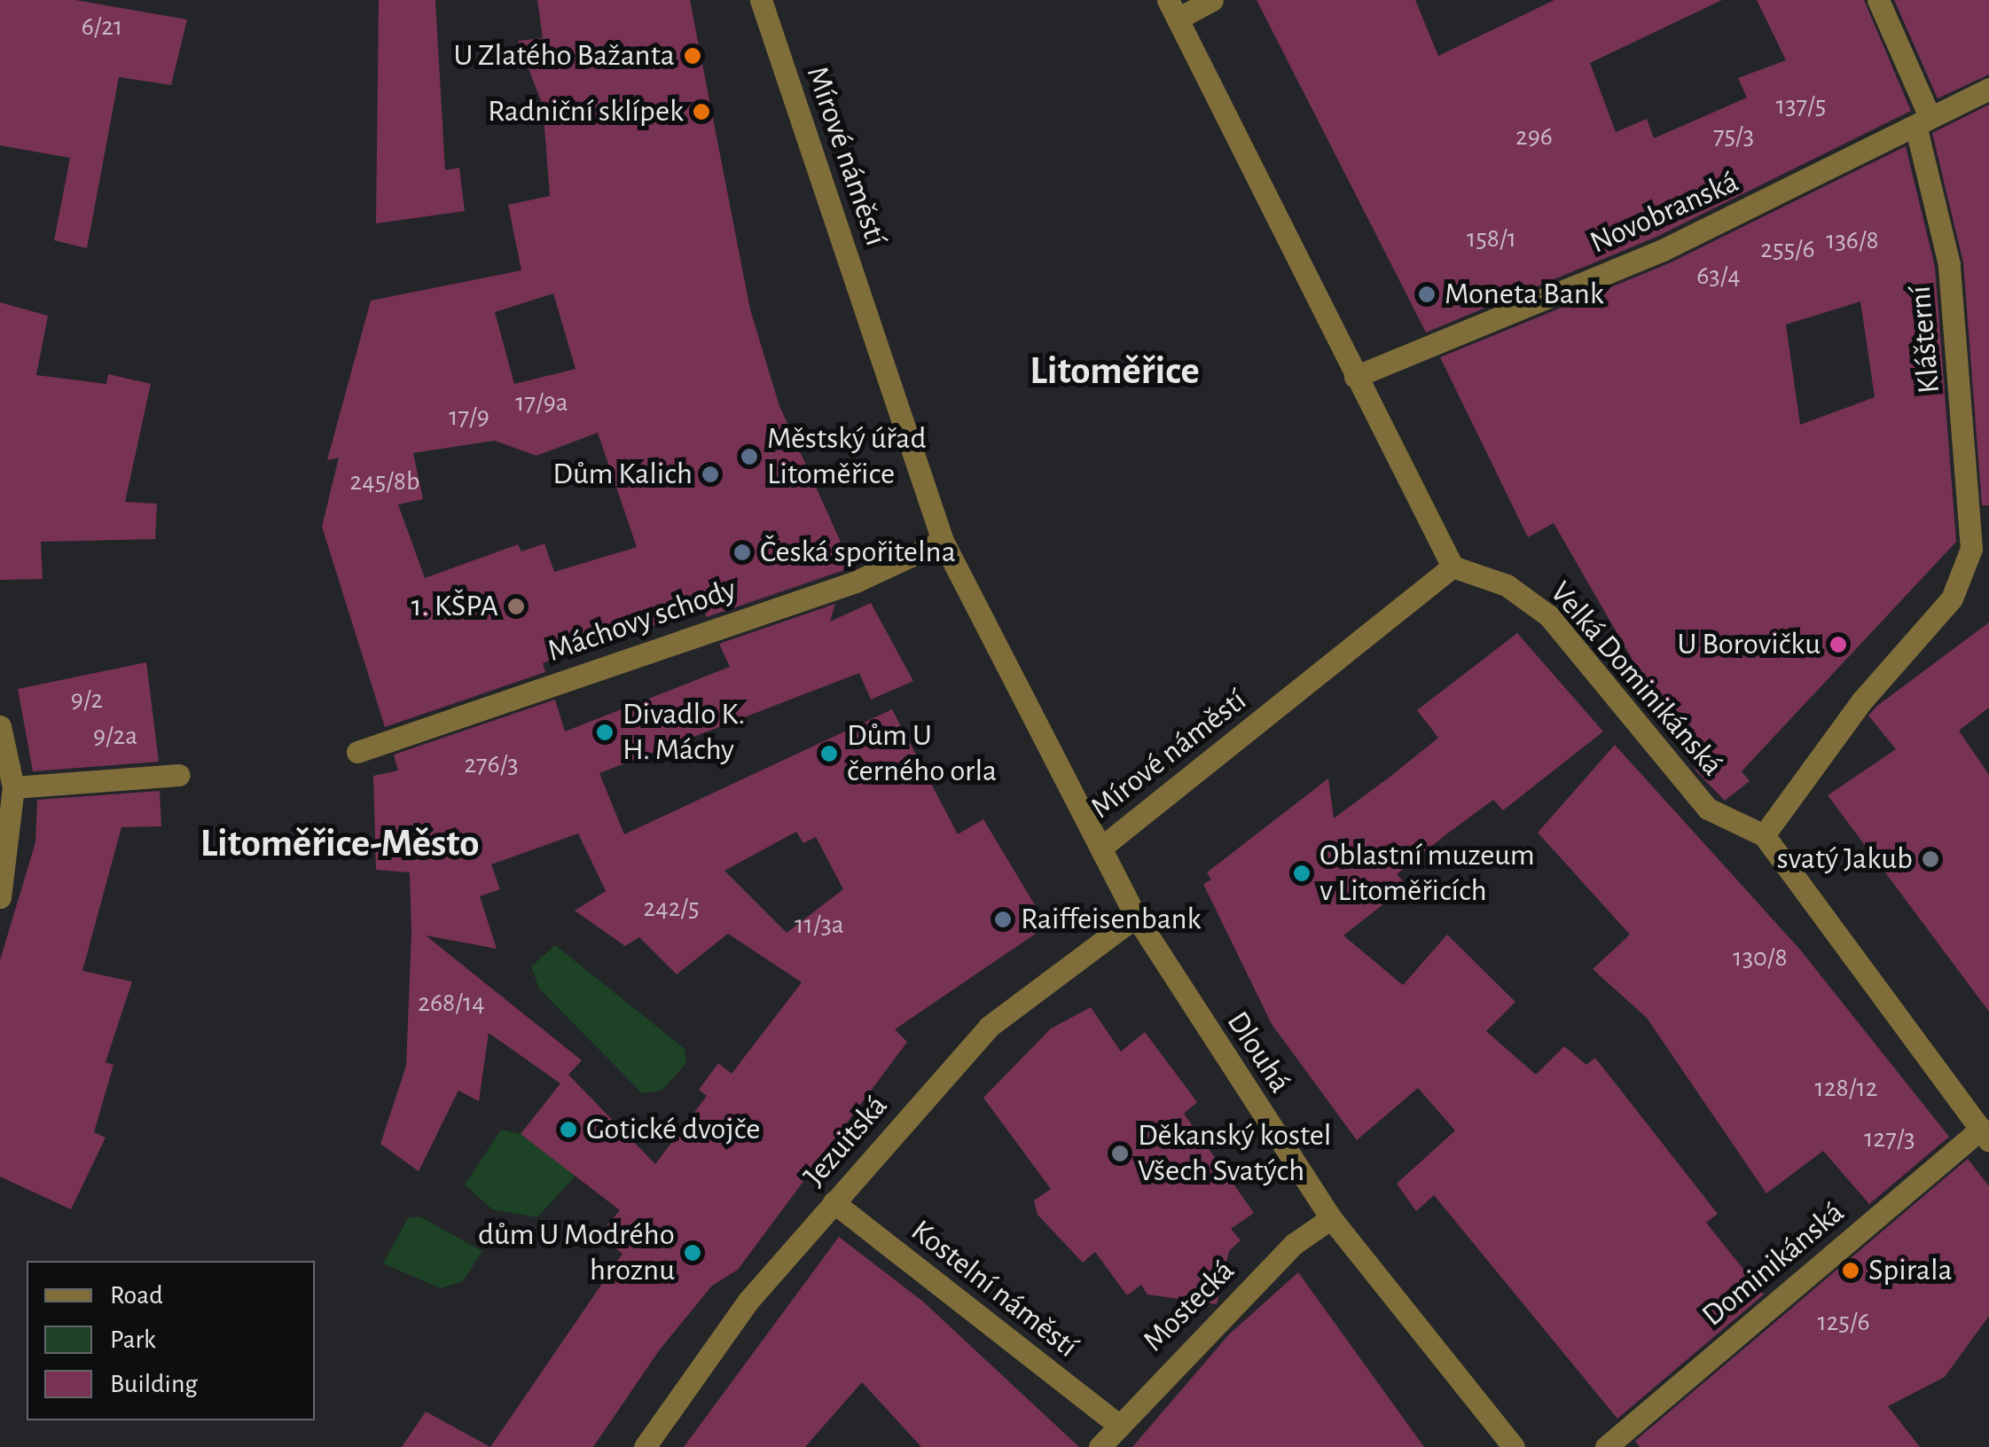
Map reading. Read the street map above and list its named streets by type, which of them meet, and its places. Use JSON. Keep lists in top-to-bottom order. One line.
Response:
{"streets":{"street":["Mírové náměstí","Novobranská","Klášterní","Máchovy schody","Velká Dominikánská","Dlouhá","Jezuitská","Dominikánská","Kostelní náměstí","Mostecká"]},"crossings":[["Mírové náměstí","Máchovy schody"],["Mírové náměstí","Velká Dominikánská"],["Mírové náměstí","Dlouhá"],["Novobranská","Klášterní"],["Klášterní","Velká Dominikánská"],["Velká Dominikánská","Dominikánská"],["Dlouhá","Jezuitská"],["Dlouhá","Mostecká"],["Jezuitská","Kostelní náměstí"],["Kostelní náměstí","Mostecká"]],"districts":["Litoměřice","Litoměřice-Město"],"places":["U Zlatého Bažanta","Radniční sklípek","Moneta Bank","Městský úřad Litoměřice","Dům Kalich","Česká spořitelna","1. KŠPA","U Borovičku","Divadlo K. H. Máchy","Dům U černého orla","svatý Jakub","Oblastní muzeum v Litoměřicích","Raiffeisenbank","Gotické dvojče","Děkanský kostel Všech Svatých","dům U Modrého hroznu","Spirala"],"house_numbers":["6/21","137/5","75/3","296","158/1","136/8","255/6","63/4","17/9a","17/9","245/8b","9/2","9/2a","276/3","242/5","11/3a","130/8","268/14","128/12","127/3","125/6"],"legend":["Road","Park","Building"]}
